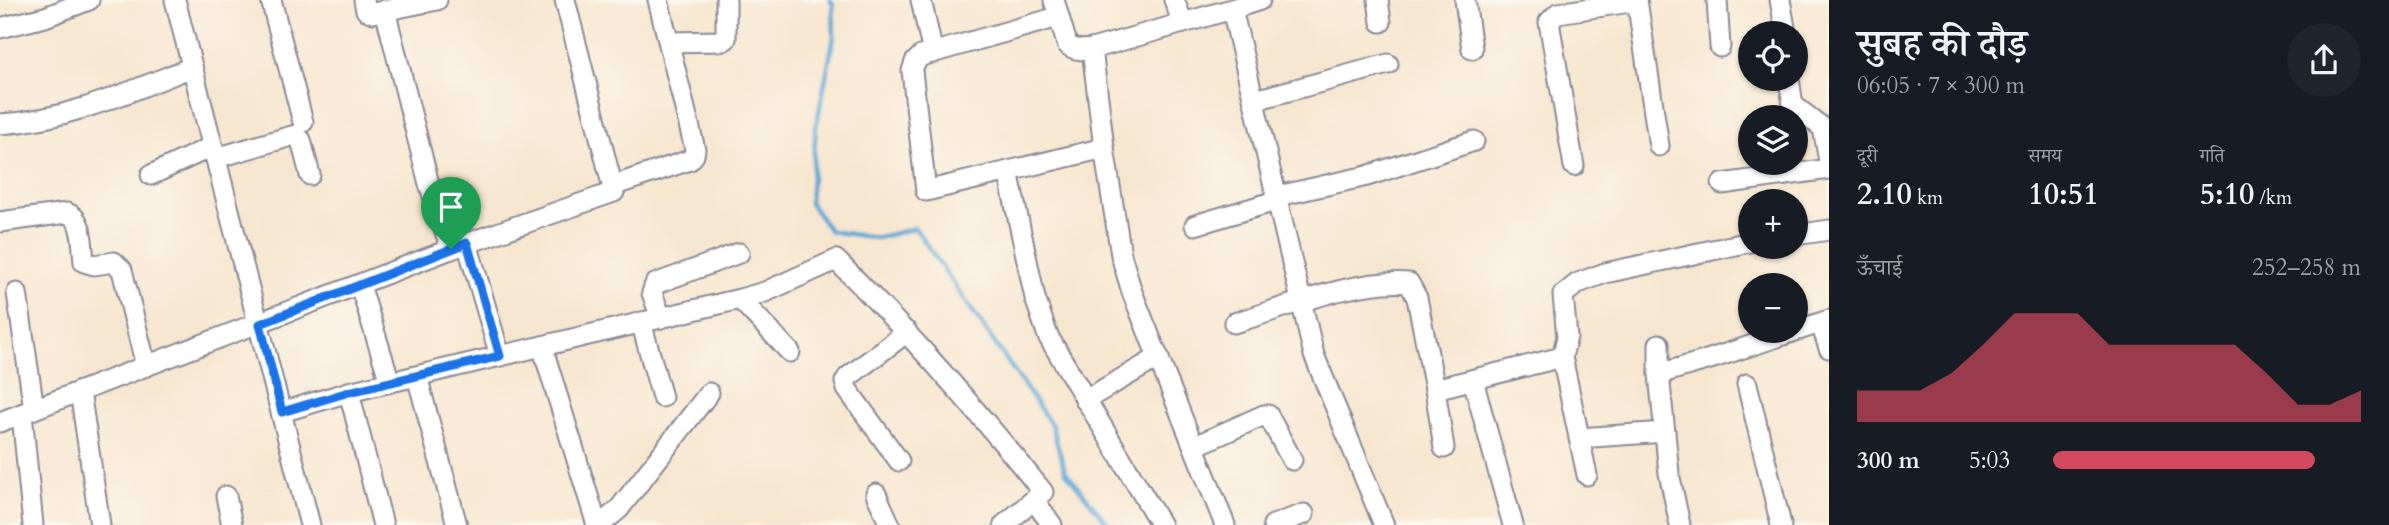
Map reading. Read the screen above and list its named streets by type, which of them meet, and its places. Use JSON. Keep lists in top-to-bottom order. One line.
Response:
{"page":{"heading":["सुबह की दौड़","06:05 · 7 × 300 m"],"map_buttons":["+","−"],"stats":[["दूरी","2.10 km"],["समय","10:51"],["गति","5:10 /km"]],"chart":["ऊँचाई","252–258 m"],"list":[{"name":"300 m","note":"5:03"}]}}
